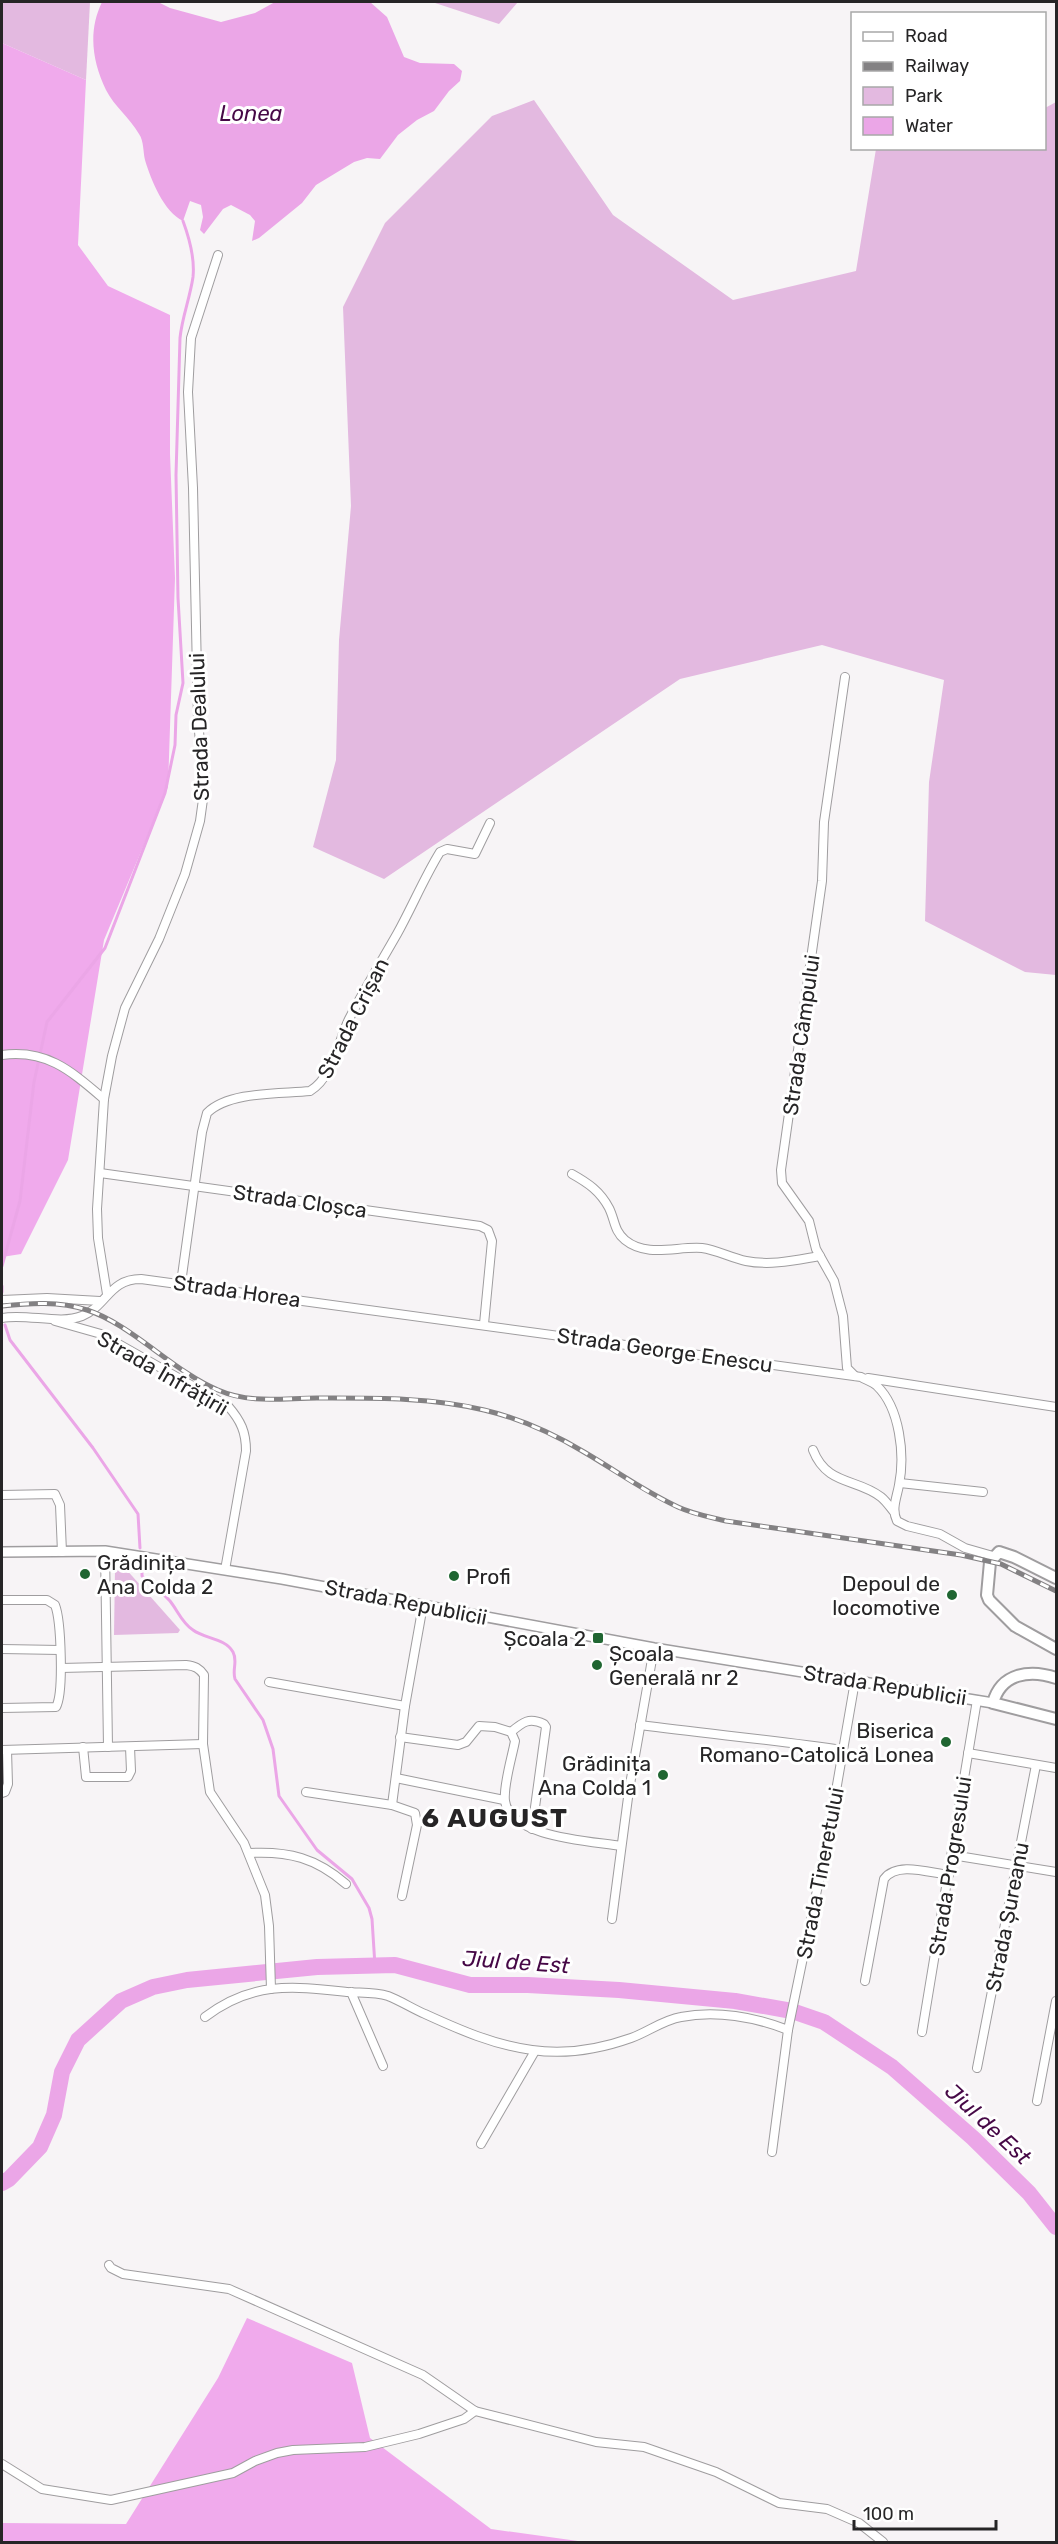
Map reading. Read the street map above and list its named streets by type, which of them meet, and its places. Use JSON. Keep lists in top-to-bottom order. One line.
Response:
{"streets":{"main road":["Strada Republicii"],"street":["Strada Dealului","Strada Crișan","Strada Câmpului","Strada Cloșca","Strada Horea","Strada George Enescu","Strada Înfrățirii","Strada Progresului","Strada Tineretului","Strada Șureanu"]},"crossings":[["Strada Dealului","Strada Cloșca"],["Strada Dealului","Strada Horea"],["Strada Crișan","Strada Cloșca"],["Strada Crișan","Strada Horea"],["Strada Câmpului","Strada George Enescu"],["Strada Cloșca","Strada Horea"],["Strada Cloșca","Strada George Enescu"],["Strada Horea","Strada George Enescu"],["Strada Horea","Strada Înfrățirii"],["Strada Înfrățirii","Strada Republicii"],["Strada Republicii","Strada Progresului"],["Strada Republicii","Strada Tineretului"]],"districts":["6 AUGUST"],"water":["Lonea","Jiul de Est"],"places":{"other":["Grădinița Ana Colda 2","Profi","Depoul de locomotive","Școala Generală nr 2","Biserica Romano-Catolică Lonea","Grădinița Ana Colda 1"],"transit":["Școala 2"]},"legend":["Road","Railway","Park","Water"],"scale_bar":"100 m"}
